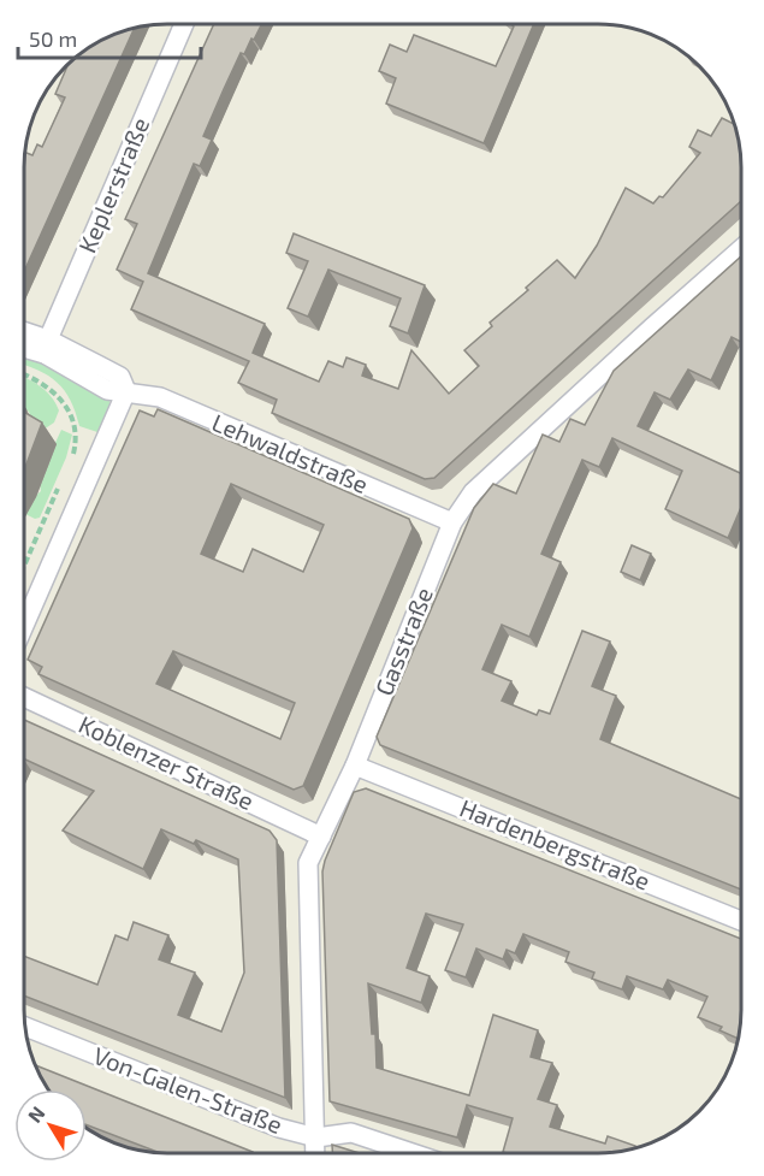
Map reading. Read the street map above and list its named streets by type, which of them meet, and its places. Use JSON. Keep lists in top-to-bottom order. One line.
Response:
{"streets":{"street":["Keplerstraße","Lehwaldstraße","Gasstraße","Koblenzer Straße","Hardenbergstraße","Von-Galen-Straße"]},"crossings":[["Lehwaldstraße","Gasstraße"],["Gasstraße","Koblenzer Straße"],["Gasstraße","Hardenbergstraße"],["Gasstraße","Von-Galen-Straße"]],"scale_bar":"50 m","north":"top left"}
